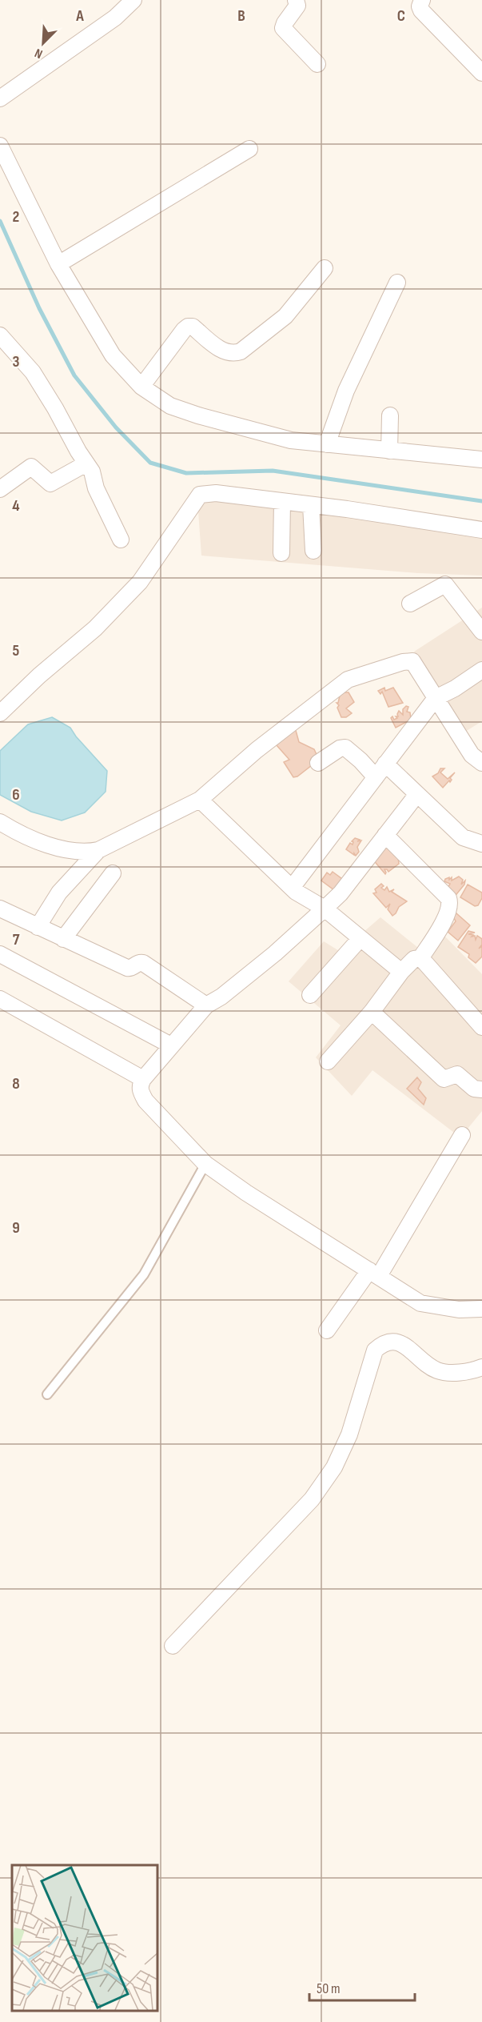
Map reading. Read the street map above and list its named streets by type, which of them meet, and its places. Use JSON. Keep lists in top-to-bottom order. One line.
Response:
{"scale_bar":"50 m","north":"bottom left","grid":{"columns":["A","B","C"],"rows":["2","3","4","5","6","7","8","9"]}}
